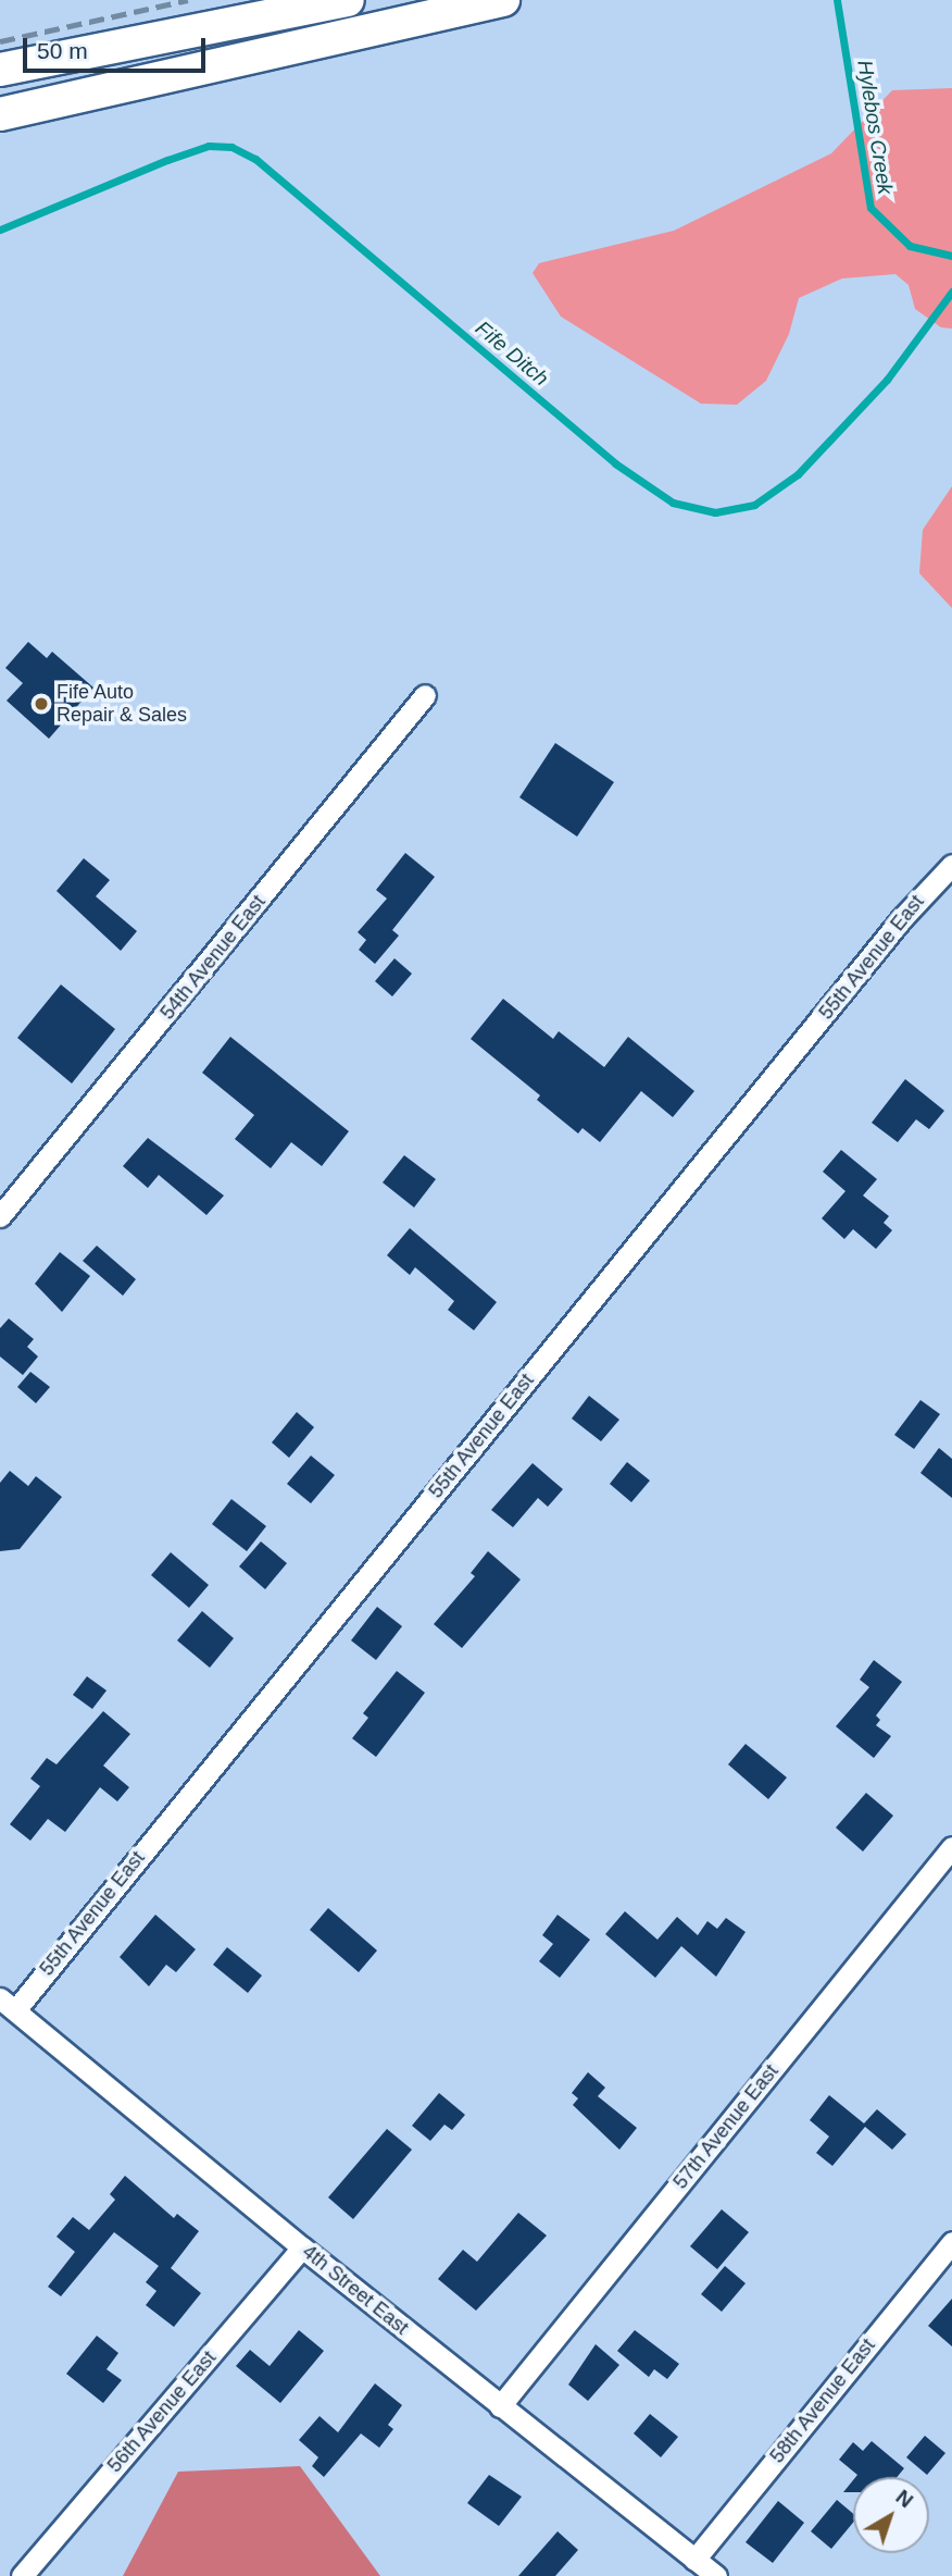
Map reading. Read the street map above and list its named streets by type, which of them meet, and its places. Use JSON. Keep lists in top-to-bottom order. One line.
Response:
{"streets":{"street":["54th Avenue East","55th Avenue East","57th Avenue East","4th Street East","58th Avenue East","56th Avenue East"]},"crossings":[["55th Avenue East","4th Street East"],["57th Avenue East","4th Street East"],["4th Street East","58th Avenue East"],["4th Street East","56th Avenue East"]],"water":["Hylebos Creek","Fife Ditch"],"places":["Fife Auto Repair & Sales"],"scale_bar":"50 m","north":"top right"}
